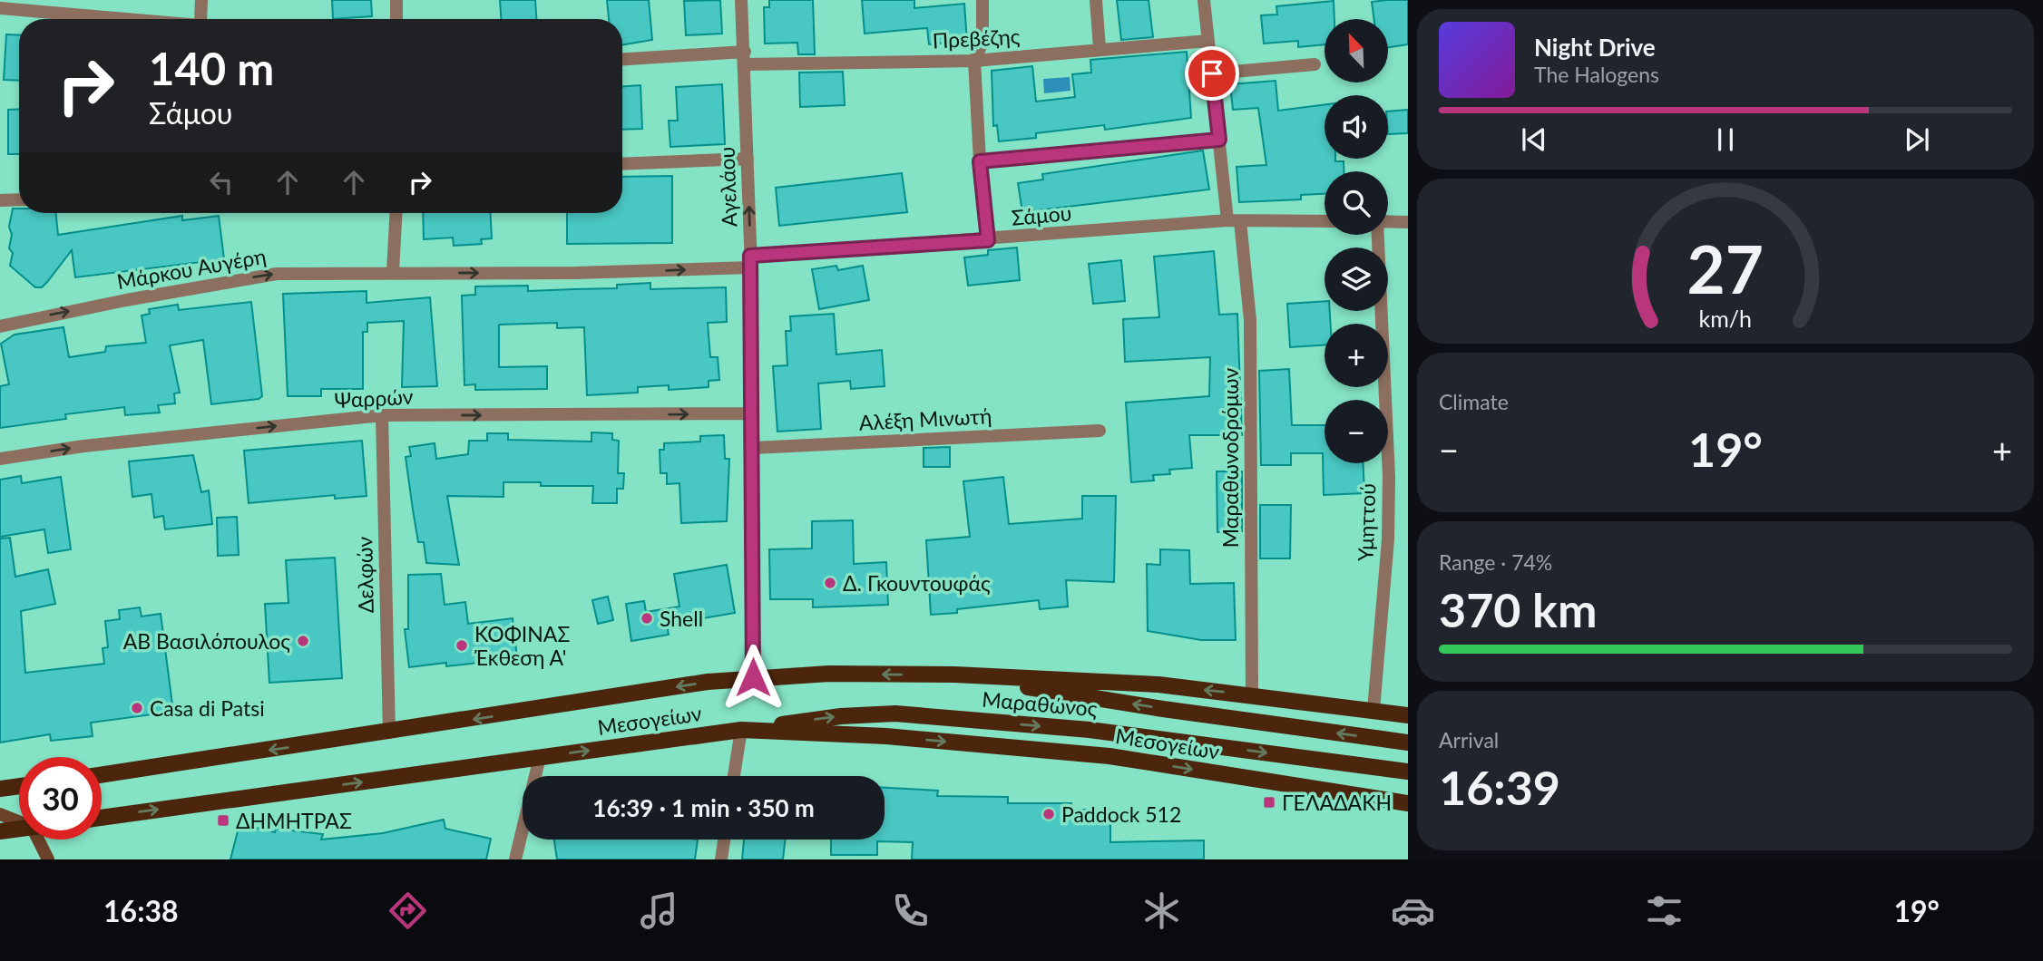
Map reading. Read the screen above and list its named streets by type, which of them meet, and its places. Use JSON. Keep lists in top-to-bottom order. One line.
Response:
{"streets":{"main road":["Μαραθώνος","Μεσογείων"],"street":["Πρεβέζης","Αγελάου","Σάμου","Μάρκου Αυγέρη","Ψαρρών","Αλέξη Μινωτή","Μαραθωνοδρόμων","Υμηττού","Δελφών"]},"crossings":[["Πρεβέζης","Αγελάου"],["Πρεβέζης","Μαραθωνοδρόμων"],["Αγελάου","Σάμου"],["Αγελάου","Μάρκου Αυγέρη"],["Αγελάου","Ψαρρών"],["Αγελάου","Αλέξη Μινωτή"],["Αγελάου","Μεσογείων"],["Σάμου","Μάρκου Αυγέρη"],["Σάμου","Μαραθωνοδρόμων"],["Ψαρρών","Δελφών"],["Μαραθωνοδρόμων","Μεσογείων"],["Υμηττού","Μεσογείων"],["Δελφών","Μεσογείων"],["Μαραθώνος","Μεσογείων"]],"one_way":["Μάρκου Αυγέρη","Ψαρρών"],"places":{"other":["Δ. Γκουντουφάς","Shell","ΑΒ Βασιλόπουλος","ΚΟΦΙΝΑΣ Έκθεση Α'","Casa di Patsi","Paddock 512"],"transit":["ΓΕΛΑΔΑΚΗ","ΔΗΜΗΤΡΑΣ"]},"north":"top left","page":{"map_buttons":["+","−"],"turn":["140 m","Σάμου"],"song":["Night Drive","The Halogens"],"tile":["Climate",["Range · 74%","370 km"],["Arrival","16:39"]],"heat":["−","19°","+"],"limit":"30","trip":"16:39 · 1 min · 350 m","tabs":["16:38","19°"],"gauge":["27","km/h"]}}
